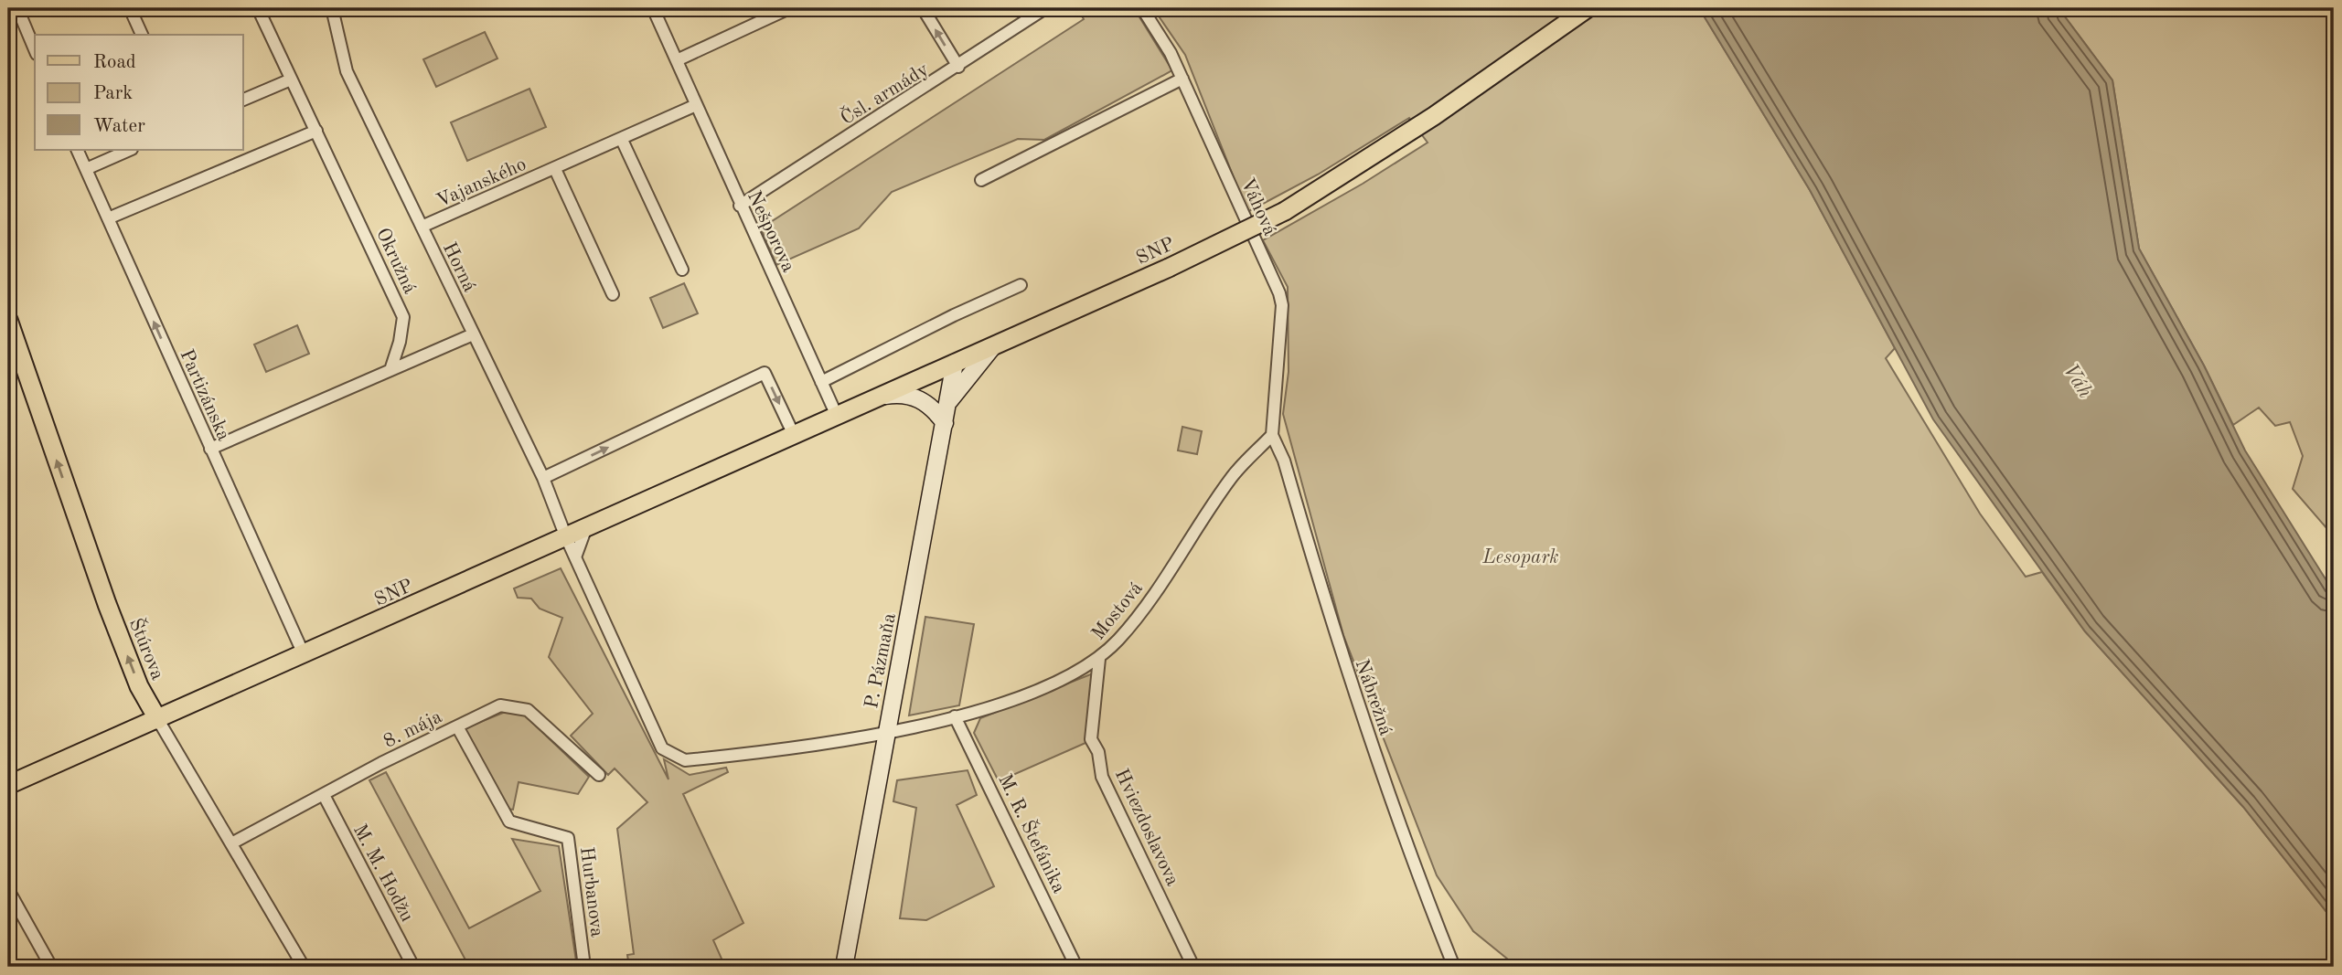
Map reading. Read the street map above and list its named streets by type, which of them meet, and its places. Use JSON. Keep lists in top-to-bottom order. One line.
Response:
{"streets":{"main road":["SNP","Štúrova","P. Pázmaňa"],"street":["Čsl. armády","Vajanského","Váhová","Nešporova","Okružná","Horná","Partizánska","Mostová","Nábrežná","8. mája","Hviezdoslavova","M. R. Štefánika","M. M. Hodžu","Hurbanova"]},"crossings":[["Čsl. armády","Nešporova"],["Vajanského","Nešporova"],["Vajanského","Horná"],["Váhová","Mostová"],["Váhová","Nábrežná"],["Nešporova","SNP"],["SNP","Horná"],["SNP","Partizánska"],["SNP","Štúrova"],["SNP","P. Pázmaňa"],["Horná","Mostová"],["Mostová","P. Pázmaňa"],["Mostová","Nábrežná"],["Mostová","Hviezdoslavova"],["Mostová","M. R. Štefánika"],["Štúrova","8. mája"],["8. mája","M. M. Hodžu"],["8. mája","Hurbanova"]],"one_way":["Partizánska","Štúrova"],"water":["Váh"],"parks":["Lesopark"],"legend":["Road","Park","Water"]}
